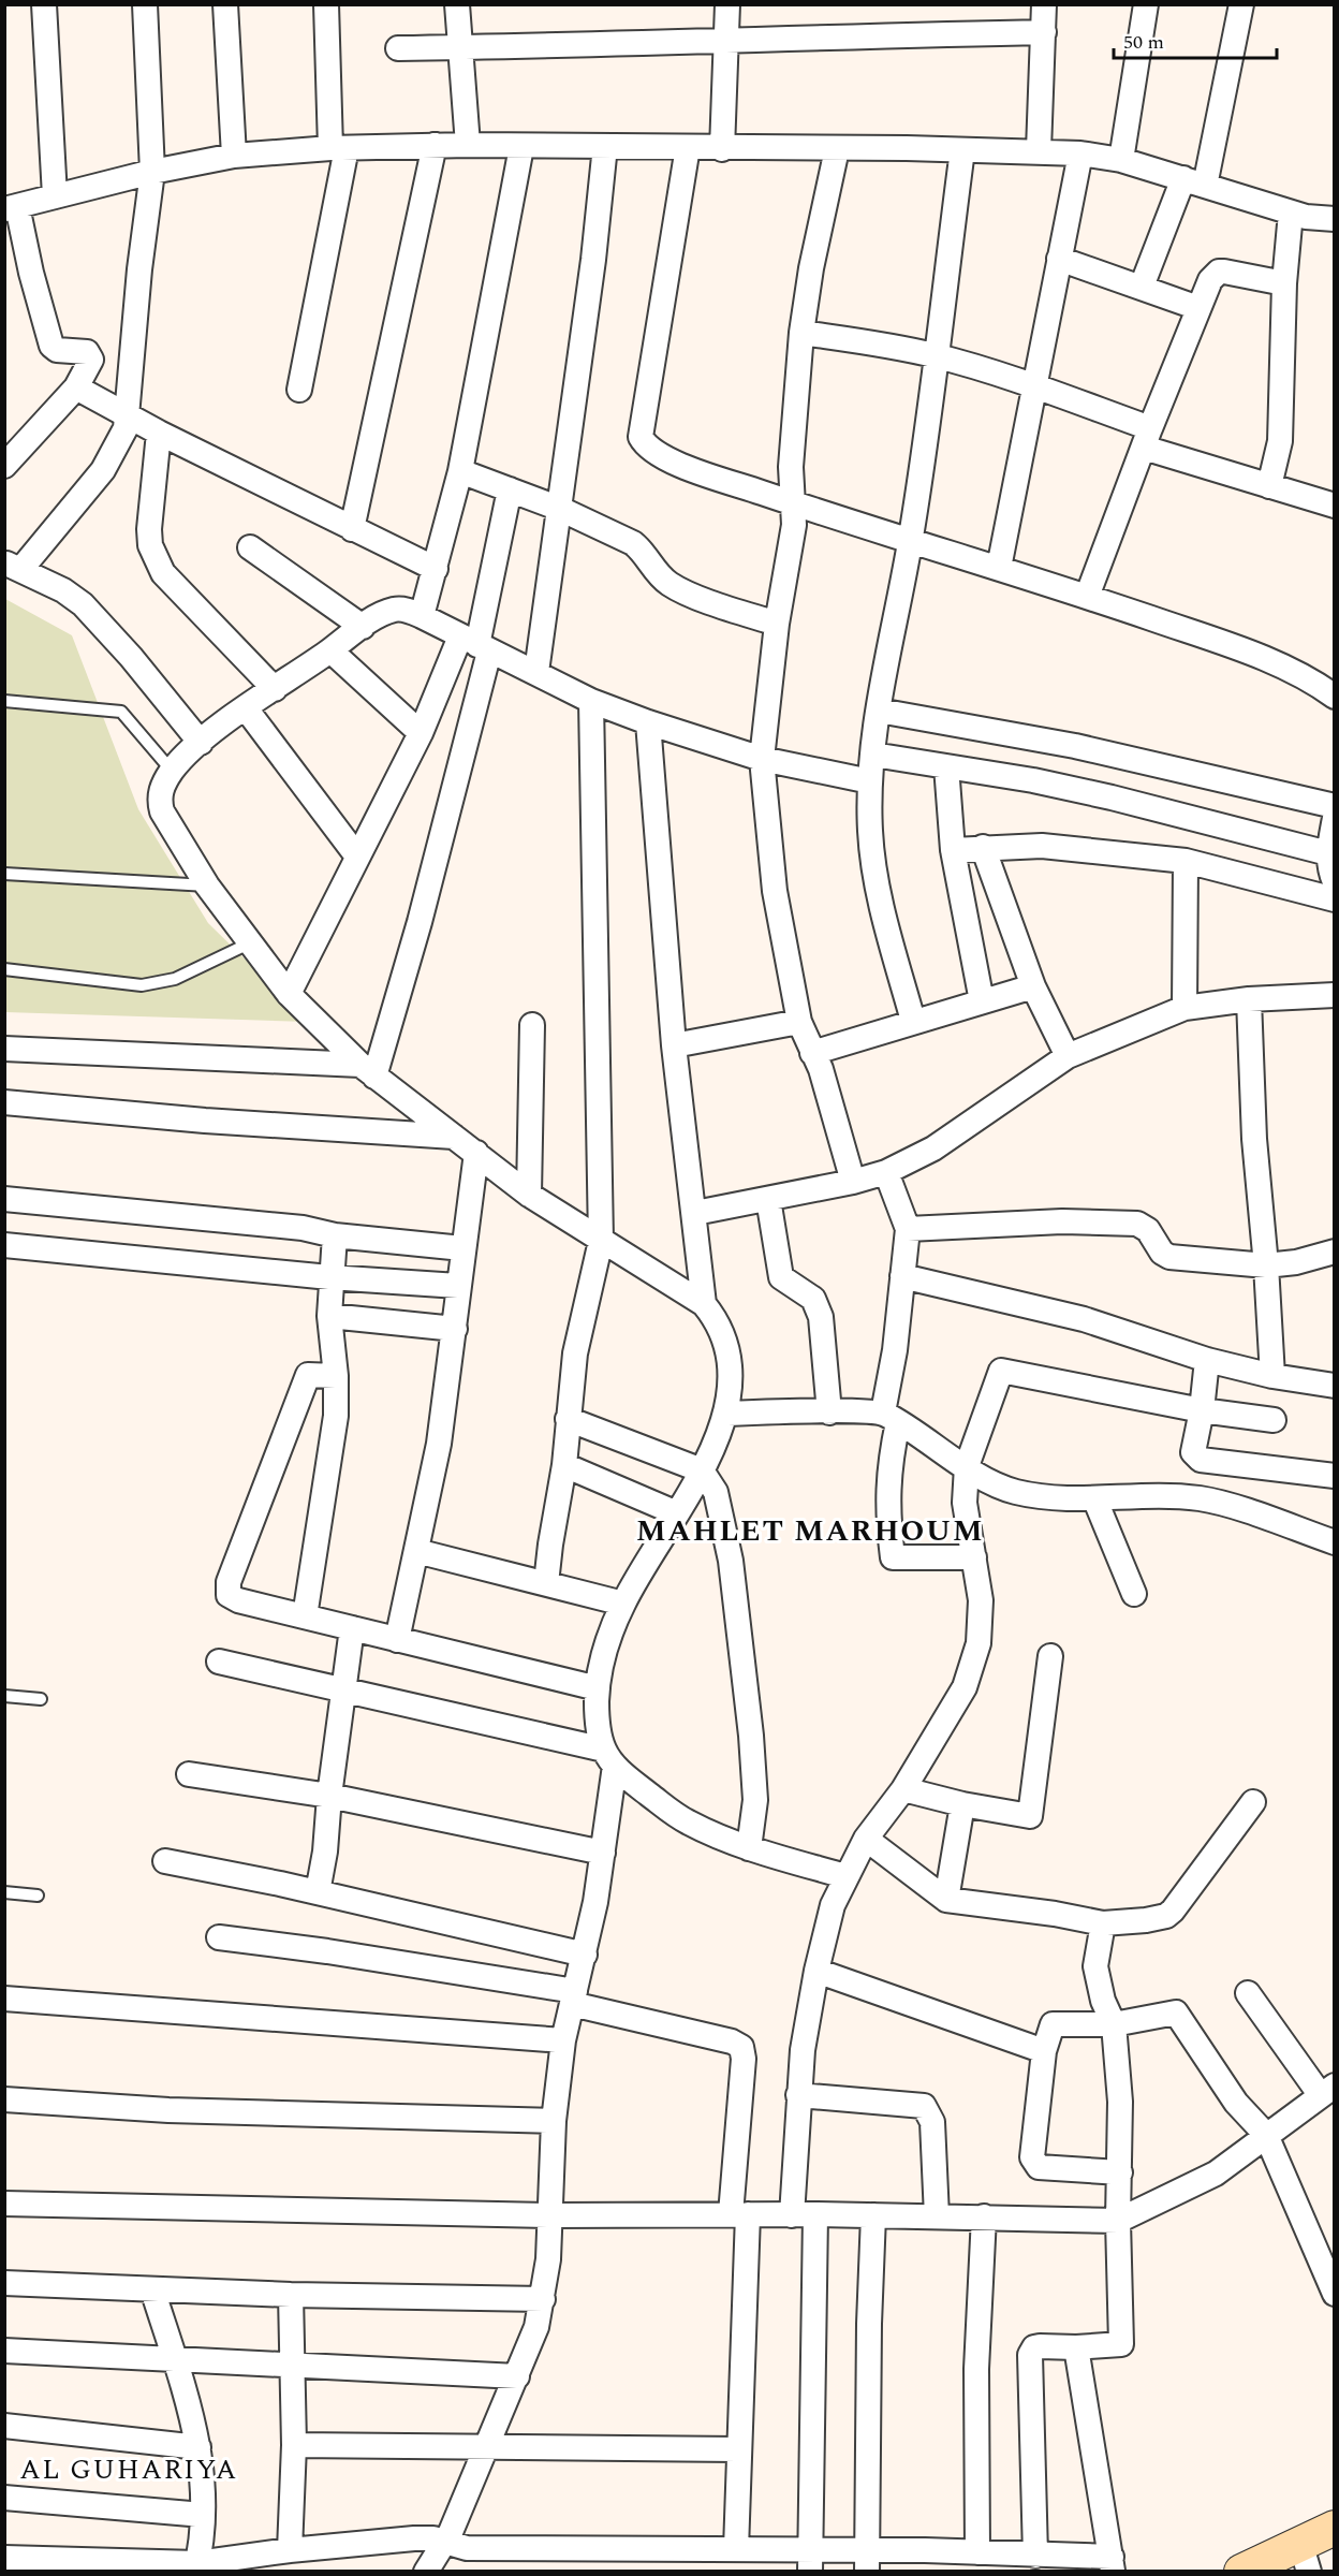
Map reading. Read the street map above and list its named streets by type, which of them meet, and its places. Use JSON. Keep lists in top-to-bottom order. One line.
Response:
{"districts":["MAHLET MARHOUM","AL GUHARIYA"],"scale_bar":"50 m"}
